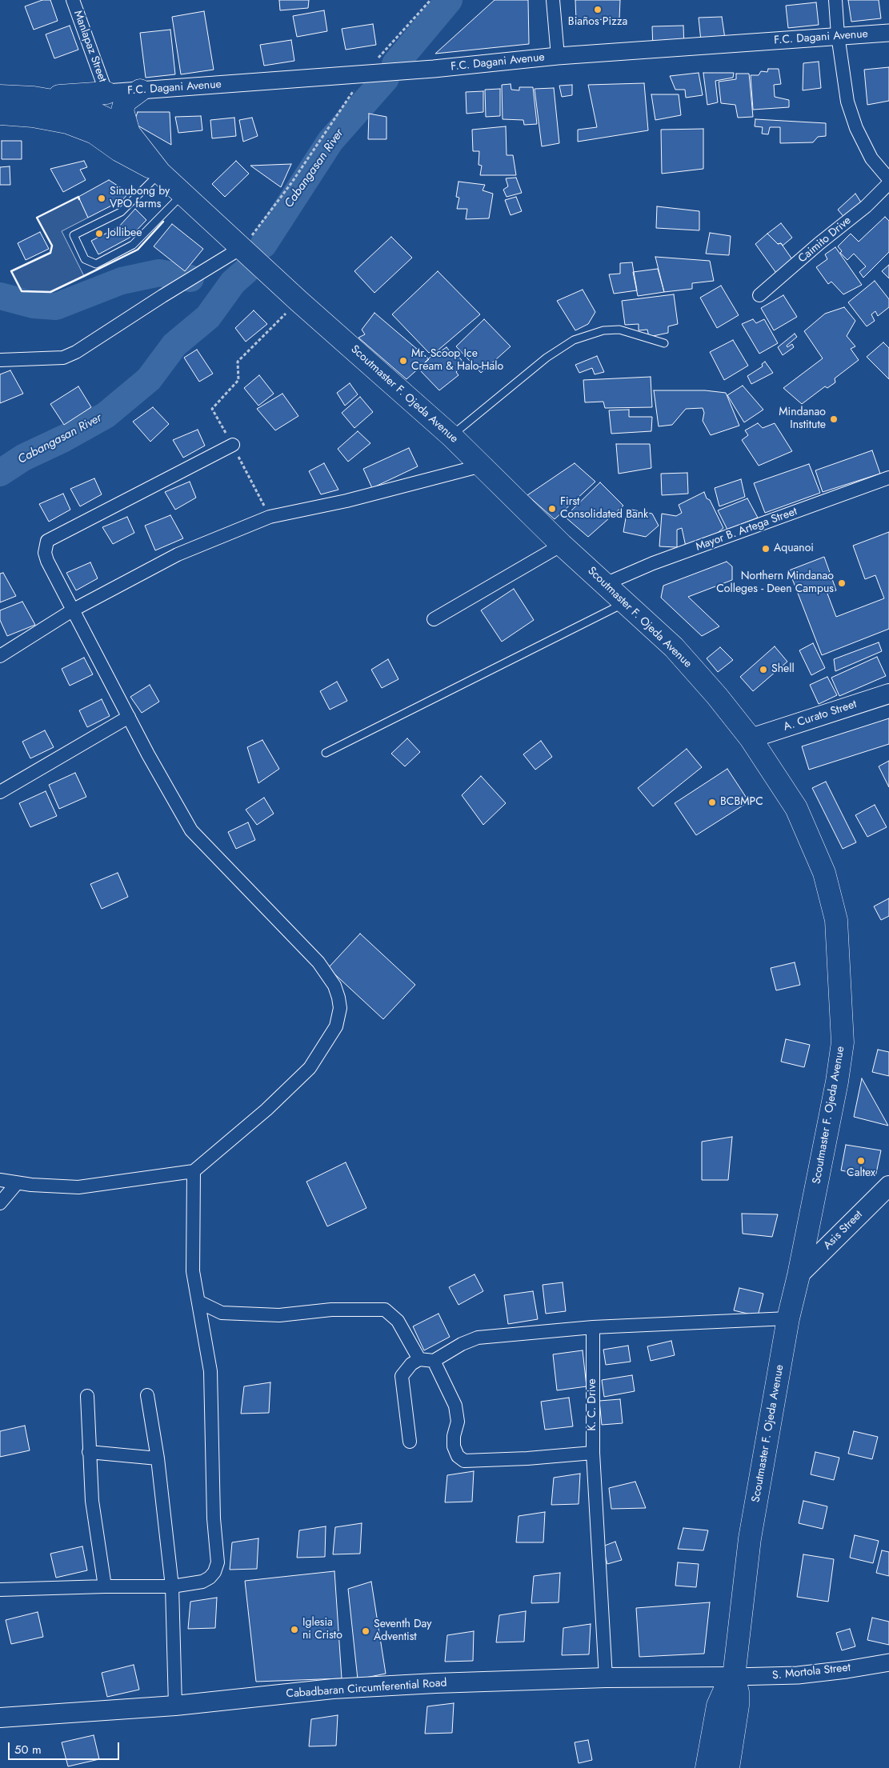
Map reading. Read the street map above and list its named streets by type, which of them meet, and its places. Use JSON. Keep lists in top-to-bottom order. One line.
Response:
{"streets":{"highway":["Scoutmaster F. Ojeda Avenue"],"main road":["A. Curato Street","Asis Street","Cabadbaran Circumferential Road"],"street":["F.C. Dagani Avenue","Manlapaz Street","Caimito Drive","Mayor B. Artega Street","K. C. Drive","S. Mortola Street"]},"crossings":[["F.C. Dagani Avenue","Manlapaz Street"],["Scoutmaster F. Ojeda Avenue","Mayor B. Artega Street"],["Scoutmaster F. Ojeda Avenue","A. Curato Street"],["Scoutmaster F. Ojeda Avenue","Asis Street"],["Scoutmaster F. Ojeda Avenue","S. Mortola Street"],["Scoutmaster F. Ojeda Avenue","Cabadbaran Circumferential Road"],["K. C. Drive","Cabadbaran Circumferential Road"],["S. Mortola Street","Cabadbaran Circumferential Road"]],"water":["Cabangasan River"],"places":["Biaños Pizza","Sinubong by VPO farms","Jollibee","Mr. Scoop Ice Cream & Halo-Halo","Mindanao Institute","First Consolidated Bank","Aquanoi","Northern Mindanao Colleges - Deen Campus","Shell","BCBMPC","Caltex","Iglesia ni Cristo","Seventh Day Adventist"],"scale_bar":"50 m"}
